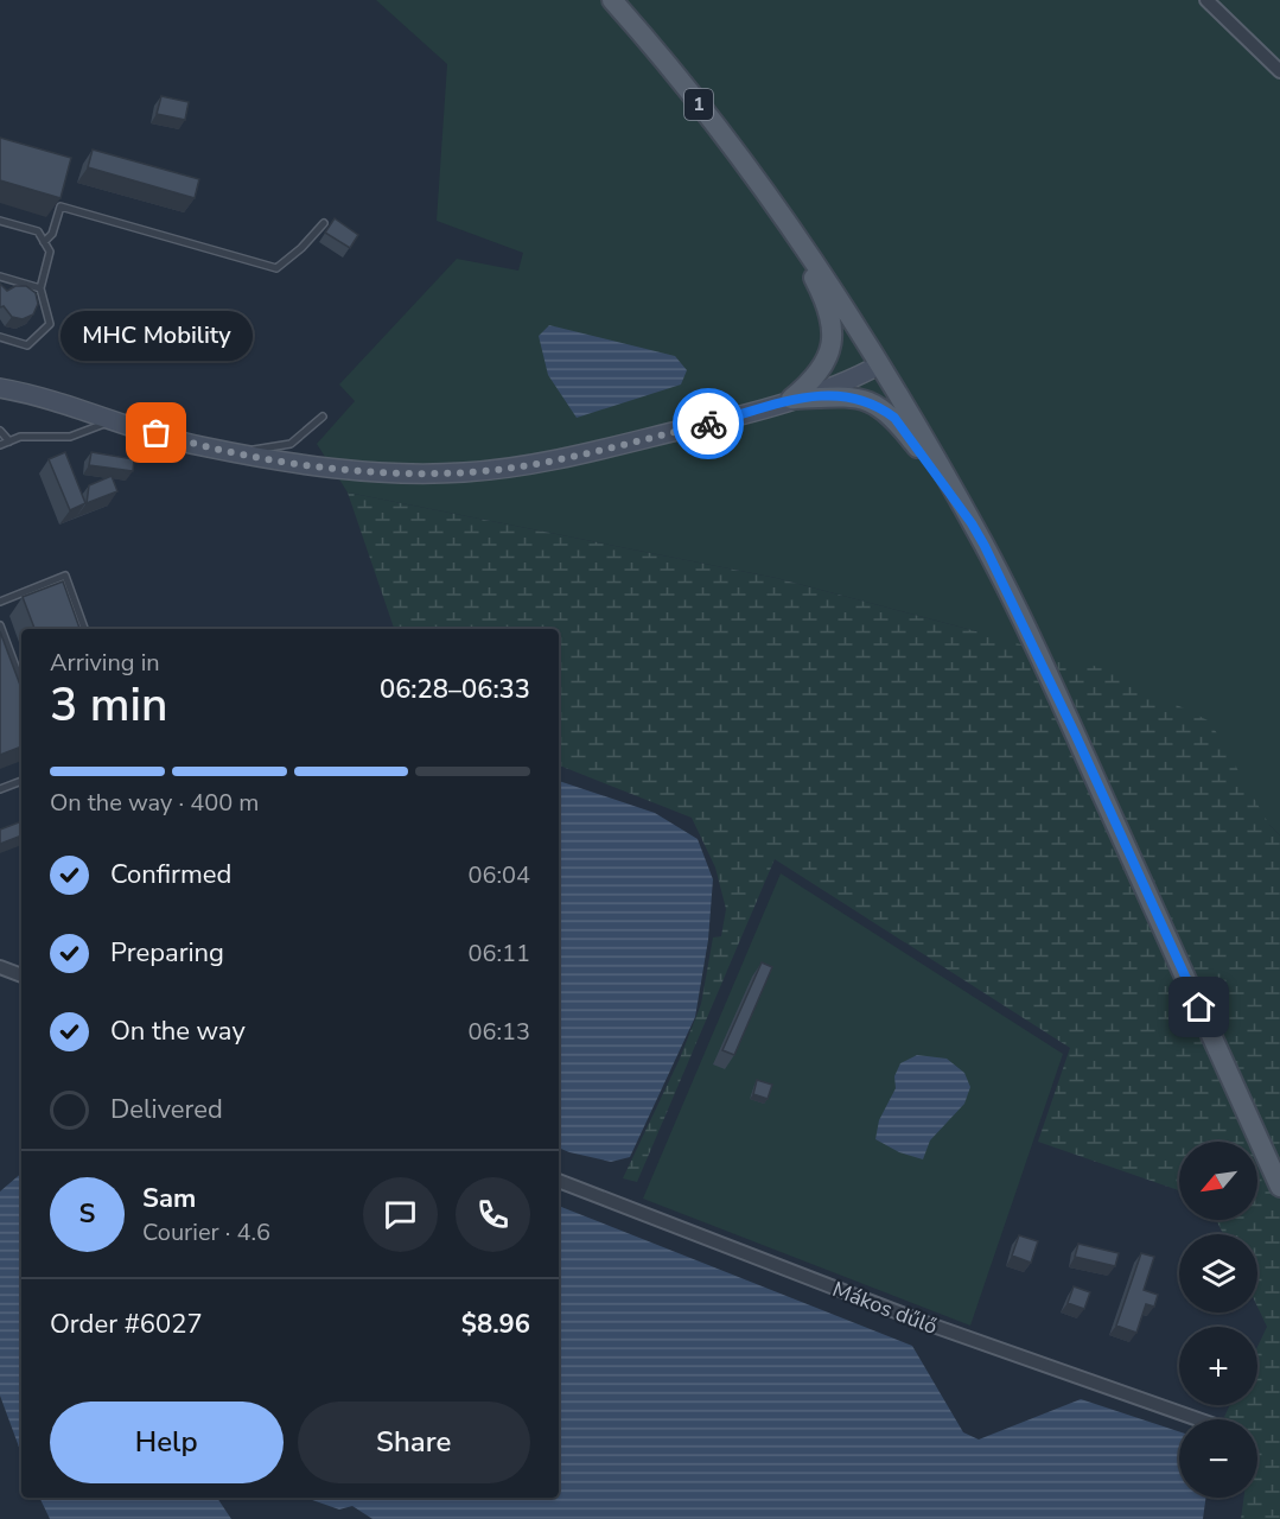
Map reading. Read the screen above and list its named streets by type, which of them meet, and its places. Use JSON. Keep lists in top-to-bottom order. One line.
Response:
{"streets":{"main road":["1"],"street":["Mákos dűlő"]},"places":["MHC Mobility"],"north":"bottom left","page":{"bubble":"MHC Mobility","heading":["3 min","Arriving in","06:28–06:33"],"panel":["Sam","Courier · 4.6","Order #6027","$8.96"],"bar":"On the way · 400 m","list":[["Confirmed","06:04"],["Preparing","06:11"],["On the way","06:13"],"Delivered"],"map_buttons":["+","−"],"round":"S","buttons":["Help","Share"]}}
